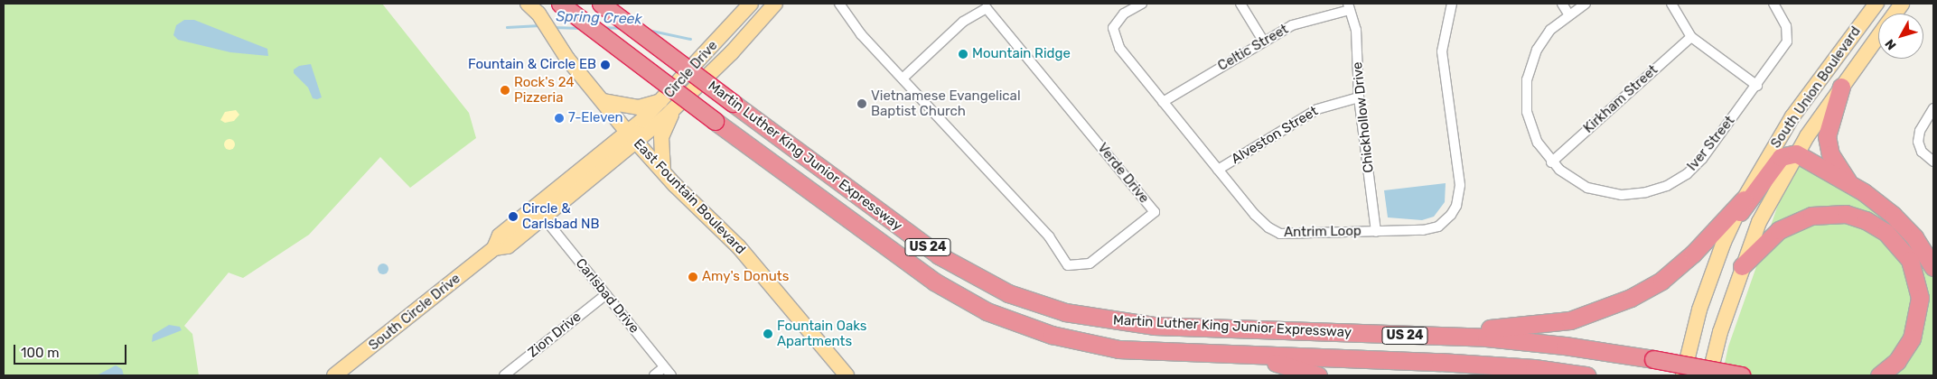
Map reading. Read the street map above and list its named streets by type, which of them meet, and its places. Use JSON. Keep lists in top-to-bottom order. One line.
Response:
{"streets":{"highway":["Martin Luther King Junior Expressway","US 24"],"main road":["Circle Drive","South Union Boulevard","East Fountain Boulevard","South Circle Drive"],"street":["Celtic Street","Kirkham Street","Chickhollow Drive","Alveston Street","Iver Street","Verde Drive","Antrim Loop","Carlsbad Drive","Zion Drive"]},"crossings":[["Celtic Street","Chickhollow Drive"],["Celtic Street","Antrim Loop"],["Circle Drive","East Fountain Boulevard"],["Circle Drive","South Circle Drive"],["Kirkham Street","Iver Street"],["Chickhollow Drive","Alveston Street"],["Chickhollow Drive","Antrim Loop"],["Alveston Street","Antrim Loop"],["East Fountain Boulevard","South Circle Drive"],["Carlsbad Drive","South Circle Drive"],["Carlsbad Drive","Zion Drive"]],"water":["Spring Creek"],"places":["Mountain Ridge","Fountain & Circle EB","Rock's 24 Pizzeria","Vietnamese Evangelical Baptist Church","7-Eleven","Circle & Carlsbad NB","Amy's Donuts","Fountain Oaks Apartments"],"scale_bar":"100 m","north":"bottom left"}
